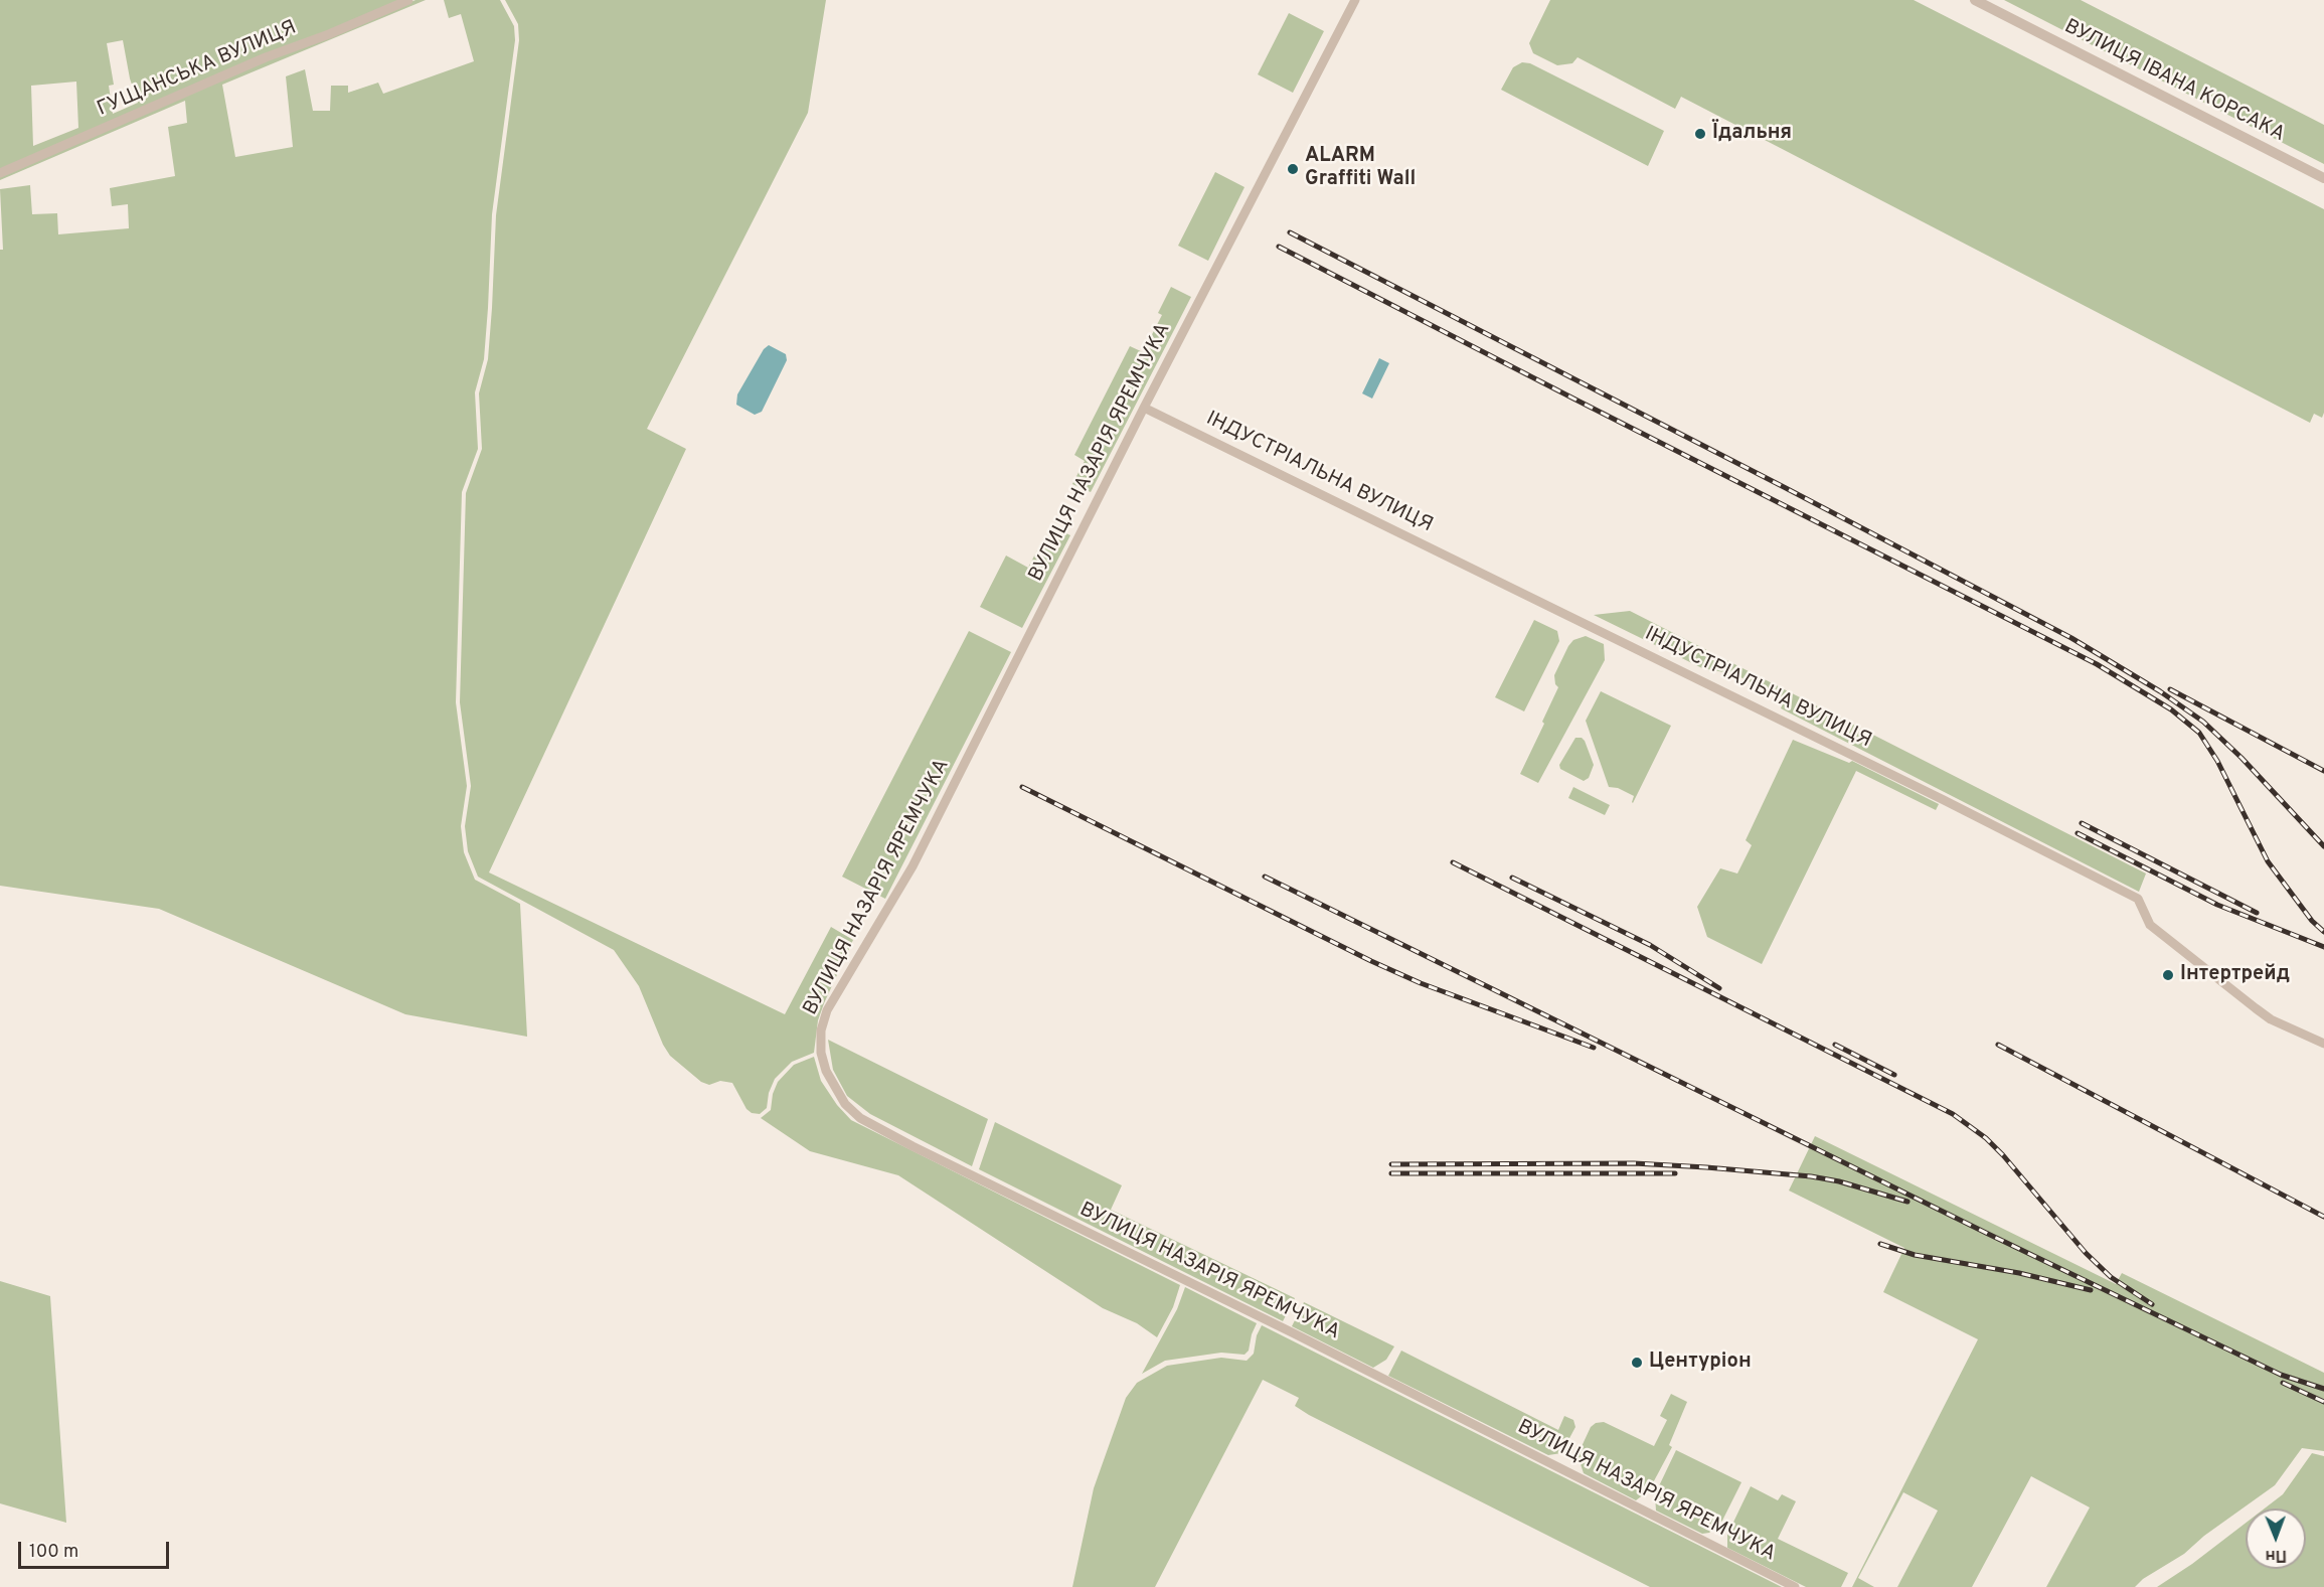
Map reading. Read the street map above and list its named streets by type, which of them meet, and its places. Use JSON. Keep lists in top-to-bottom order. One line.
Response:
{"streets":{"street":["ГУЩАНСЬКА ВУЛИЦЯ","ВУЛИЦЯ ІВАНА КОРСАКА","ВУЛИЦЯ НАЗАРІЯ ЯРЕМЧУКА","ІНДУСТРІАЛЬНА ВУЛИЦЯ"]},"crossings":[["ВУЛИЦЯ НАЗАРІЯ ЯРЕМЧУКА","ІНДУСТРІАЛЬНА ВУЛИЦЯ"]],"places":["Їдальня","ALARM Graffiti Wall","Інтертрейд","Центуріон"],"scale_bar":"100 m","north":"bottom"}
